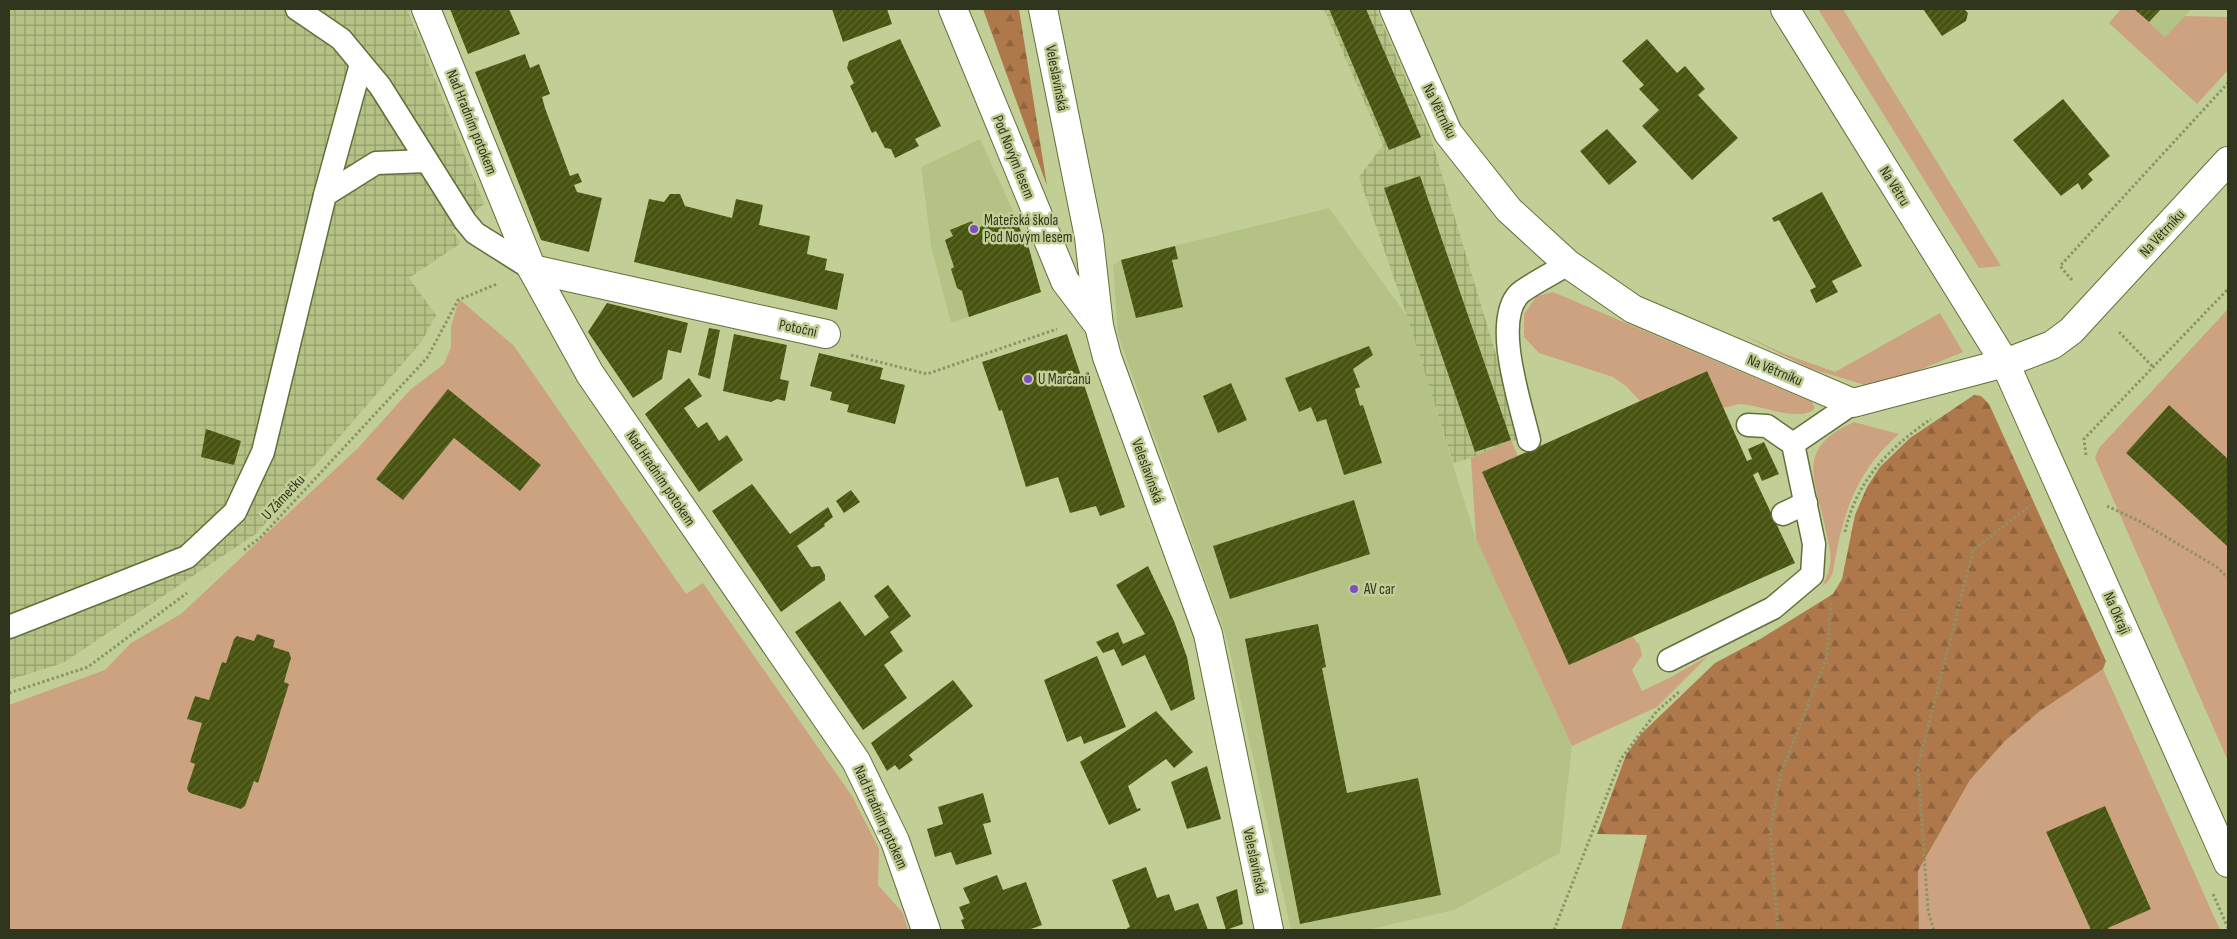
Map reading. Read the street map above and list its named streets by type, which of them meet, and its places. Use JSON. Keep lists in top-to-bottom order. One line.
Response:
{"streets":{"street":["Veleslavínská","Na Větrníku","Nad Hradním potokem","Pod Novým lesem","Na Větru","Potoční","Na Okraji"],"path":["U Zámečku"]},"crossings":[["Veleslavínská","Pod Novým lesem"],["Veleslavínská","Potoční"],["Na Větrníku","Na Větru"],["Na Větrníku","Na Okraji"],["Nad Hradním potokem","Potoční"],["Nad Hradním potokem","U Zámečku"],["Pod Novým lesem","Potoční"],["Na Větru","Na Okraji"],["Potoční","U Zámečku"]],"places":["Mateřská škola Pod Novým lesem","U Marčanů","AV car"]}
